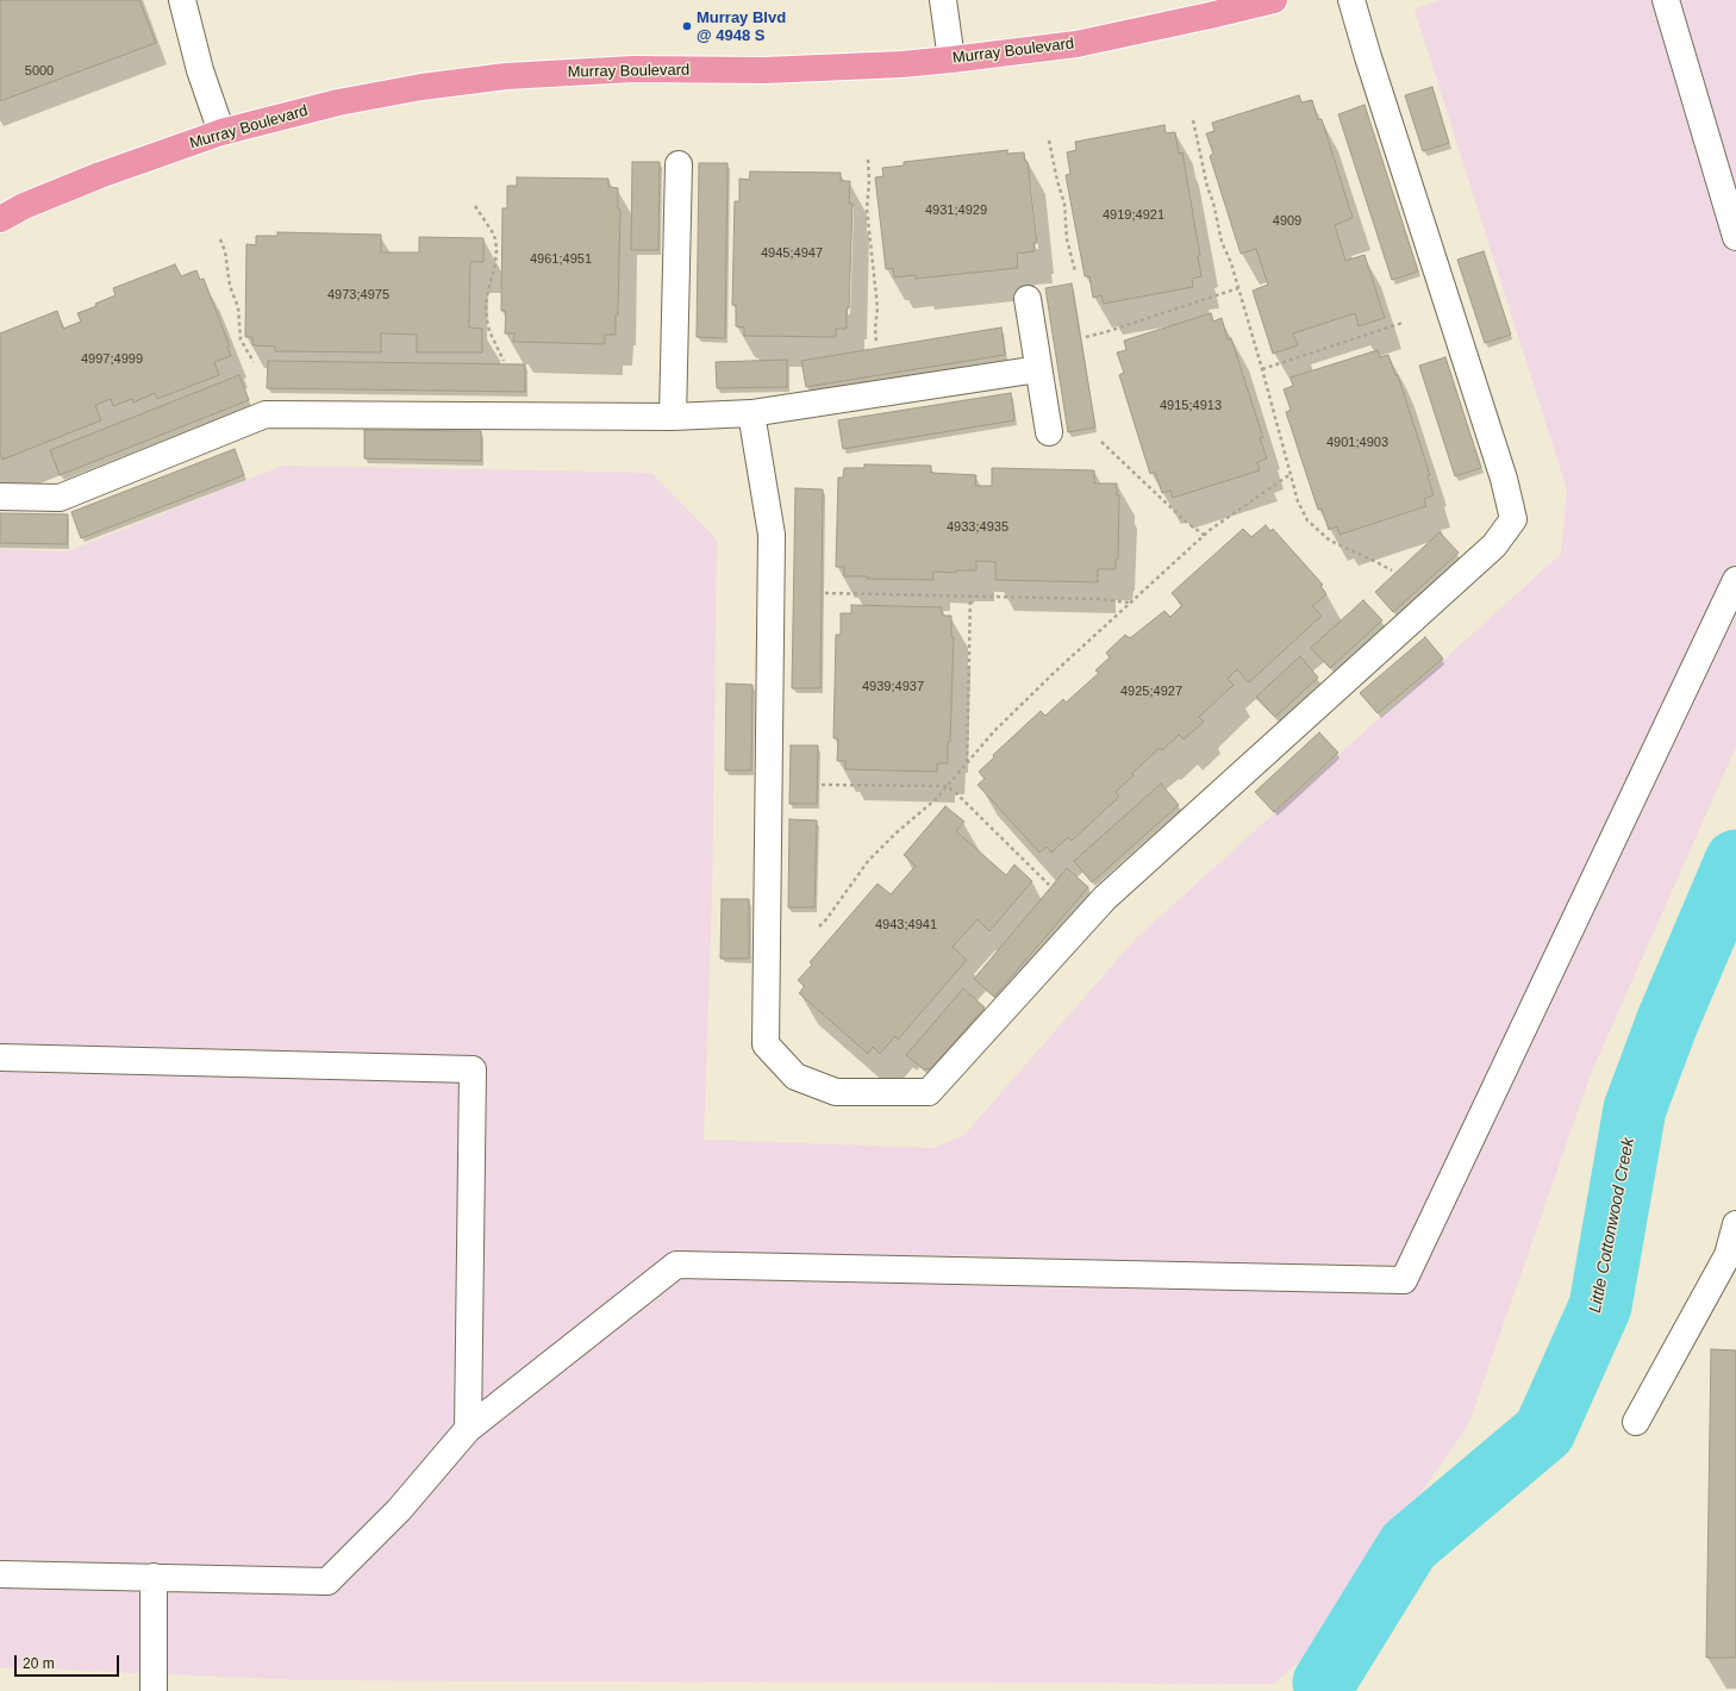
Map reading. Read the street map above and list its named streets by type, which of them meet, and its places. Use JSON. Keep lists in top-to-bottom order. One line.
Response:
{"streets":{"main road":["Murray Boulevard"]},"water":["Little Cottonwood Creek"],"places":["Murray Blvd @ 4948 S"],"house_numbers":["5000","4931;4929","4919;4921","4909","4945;4947","4961;4951","4973;4975","4997;4999","4915;4913","4901;4903","4933;4935","4939;4937","4925;4927","4943;4941"],"scale_bar":"20 m"}
